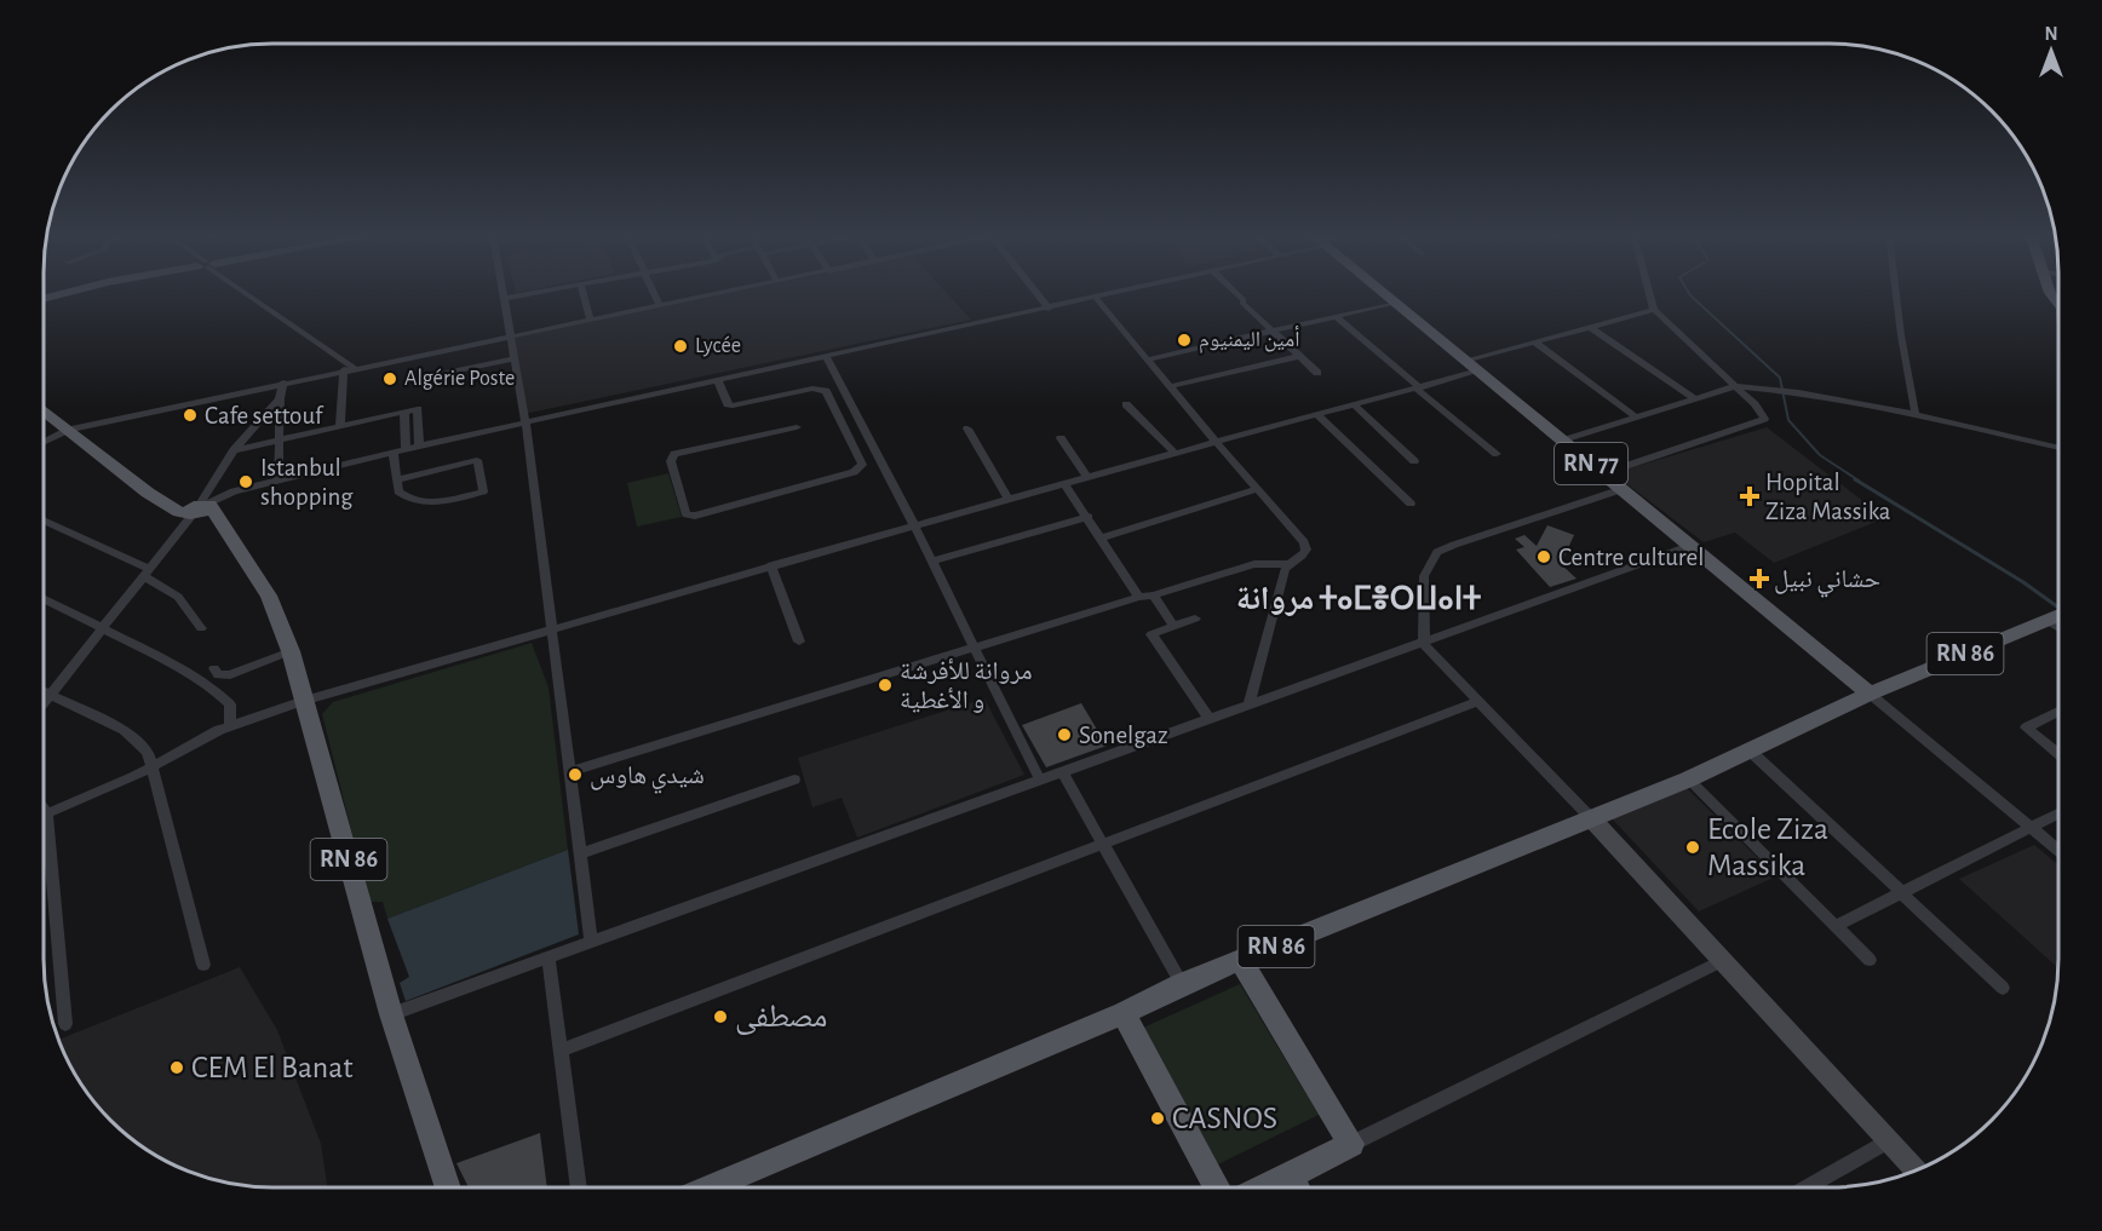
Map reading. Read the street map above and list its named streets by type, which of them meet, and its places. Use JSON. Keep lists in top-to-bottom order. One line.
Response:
{"streets":{"main road":["RN 77","RN 86"]},"crossings":[["RN 77","RN 86"]],"districts":["مروانة ⵜⴰⵎⴻⵔⵡⴰⵏⵜ"],"places":{"other":["أمين اليمنيوم","Lycée","Algérie Poste","Cafe settouf","Istanbul shopping","Centre culturel","مروانة للأفرشة و الأغطية","Sonelgaz","شيدي هاوس","Ecole Ziza Massika","مصطفى","CEM El Banat","CASNOS"],"health":["Hopital Ziza Massika","حشاني نبيل"]},"north":"top"}
